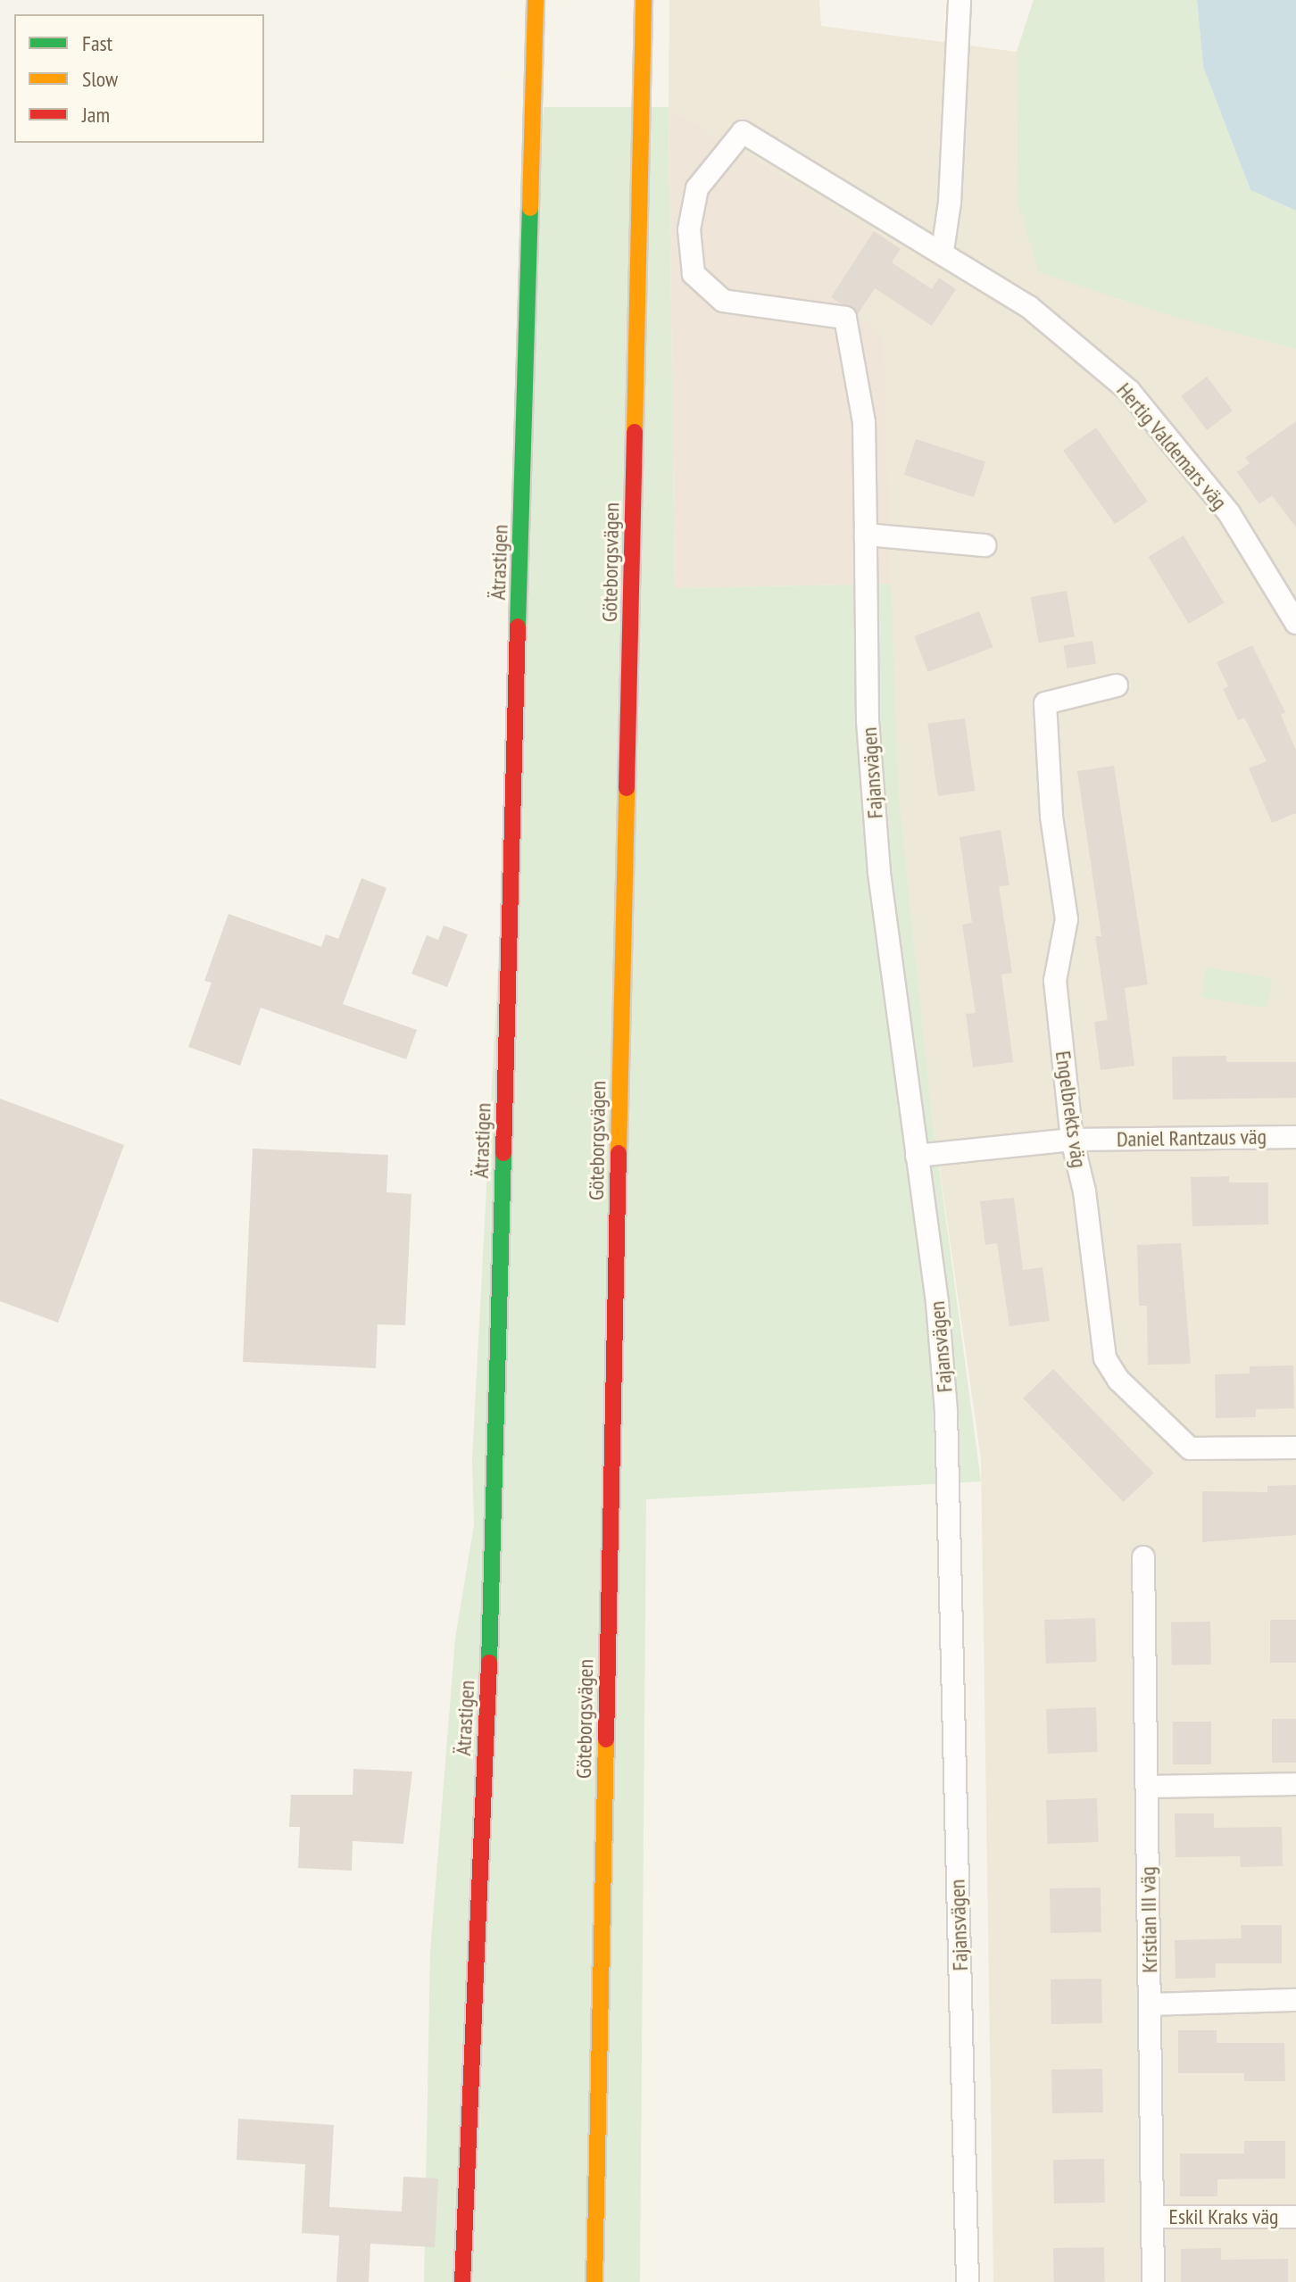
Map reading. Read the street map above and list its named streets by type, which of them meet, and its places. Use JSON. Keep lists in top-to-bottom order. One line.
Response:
{"streets":{"street":["Hertig Valdemars väg","Ätrastigen","Göteborgsvägen","Fajansvägen","Engelbrekts väg","Daniel Rantzaus väg","Kristian III väg","Eskil Kraks väg"]},"crossings":[["Hertig Valdemars väg","Fajansvägen"],["Fajansvägen","Daniel Rantzaus väg"],["Engelbrekts väg","Daniel Rantzaus väg"],["Kristian III väg","Eskil Kraks väg"]],"legend":["Fast","Slow","Jam"]}
